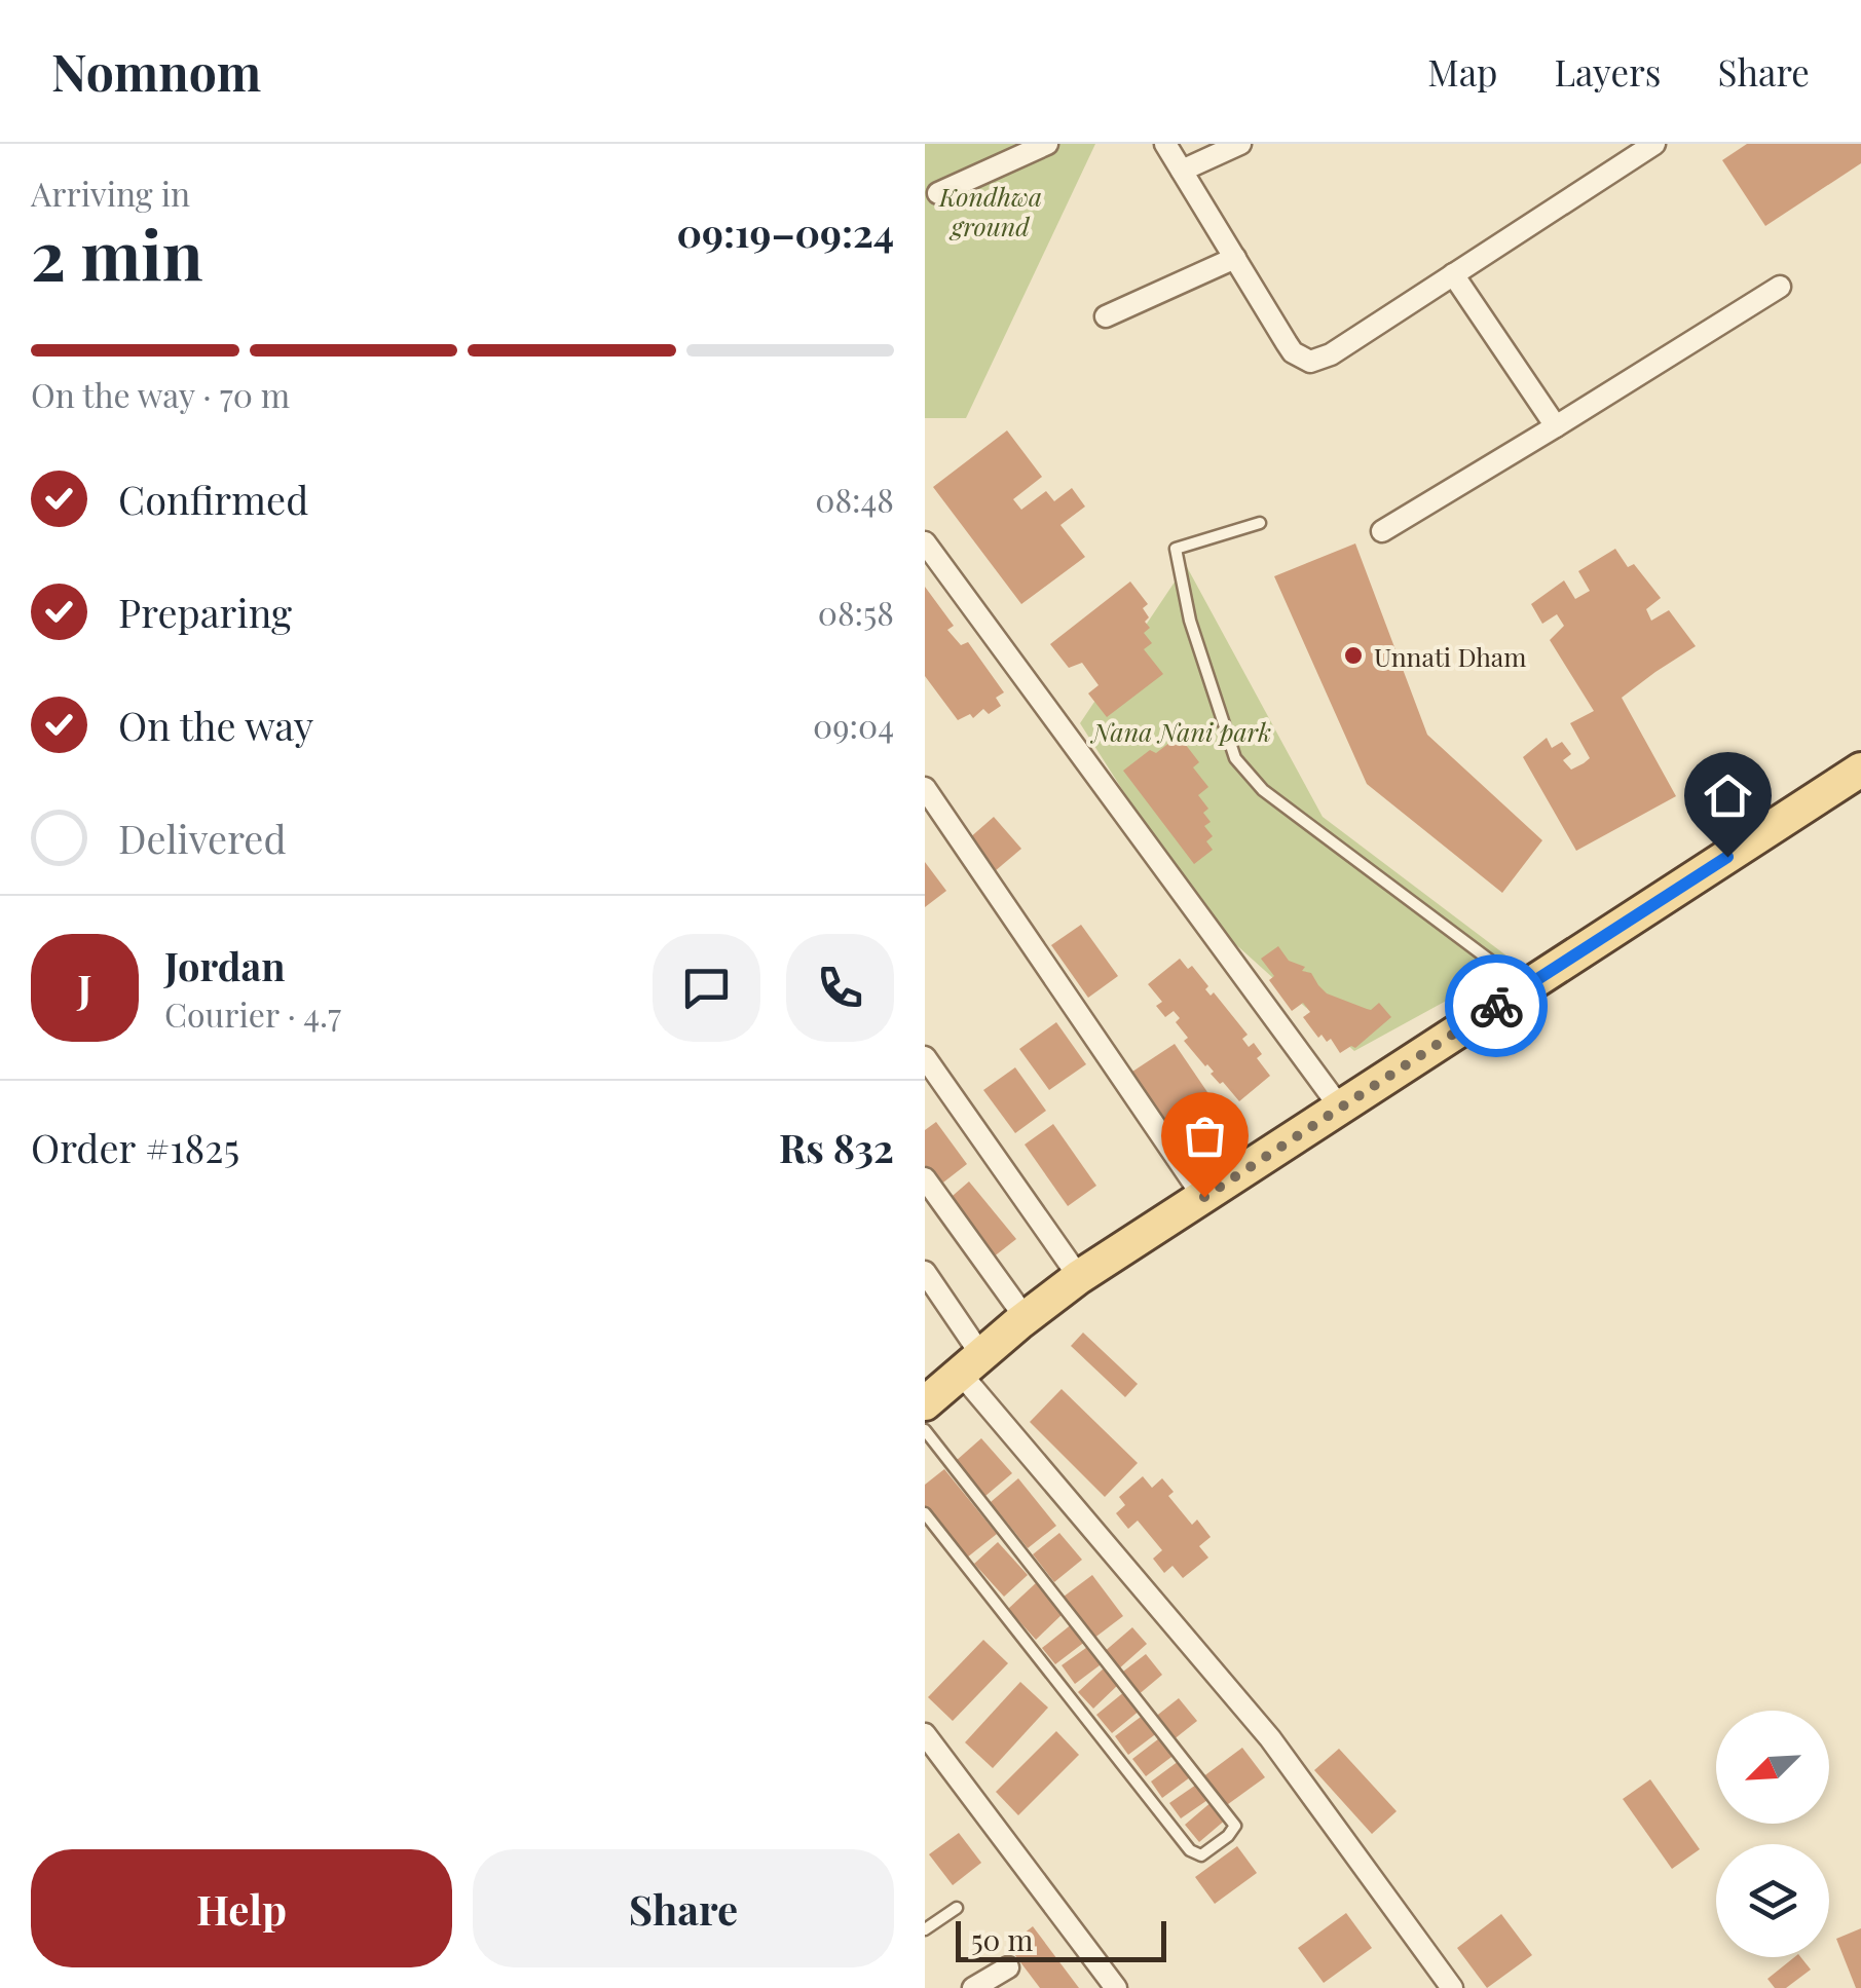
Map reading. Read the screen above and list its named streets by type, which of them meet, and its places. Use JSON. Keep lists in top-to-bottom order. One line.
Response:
{"parks":["Kondhwa ground","Nana Nani park"],"places":["Unnati Dham"],"scale_bar":"50 m","north":"bottom left","page":{"header":"Nomnom","nav":["Map","Layers","Share"],"heading":["2 min","Arriving in","09:19–09:24"],"panel":["Jordan","Courier · 4.7","Order #1825","Rs 832"],"bar":"On the way · 70 m","list":[["Confirmed","08:48"],["Preparing","08:58"],["On the way","09:04"],"Delivered"],"round":"J","buttons":["Help","Share"],"scale":"50 m"}}
